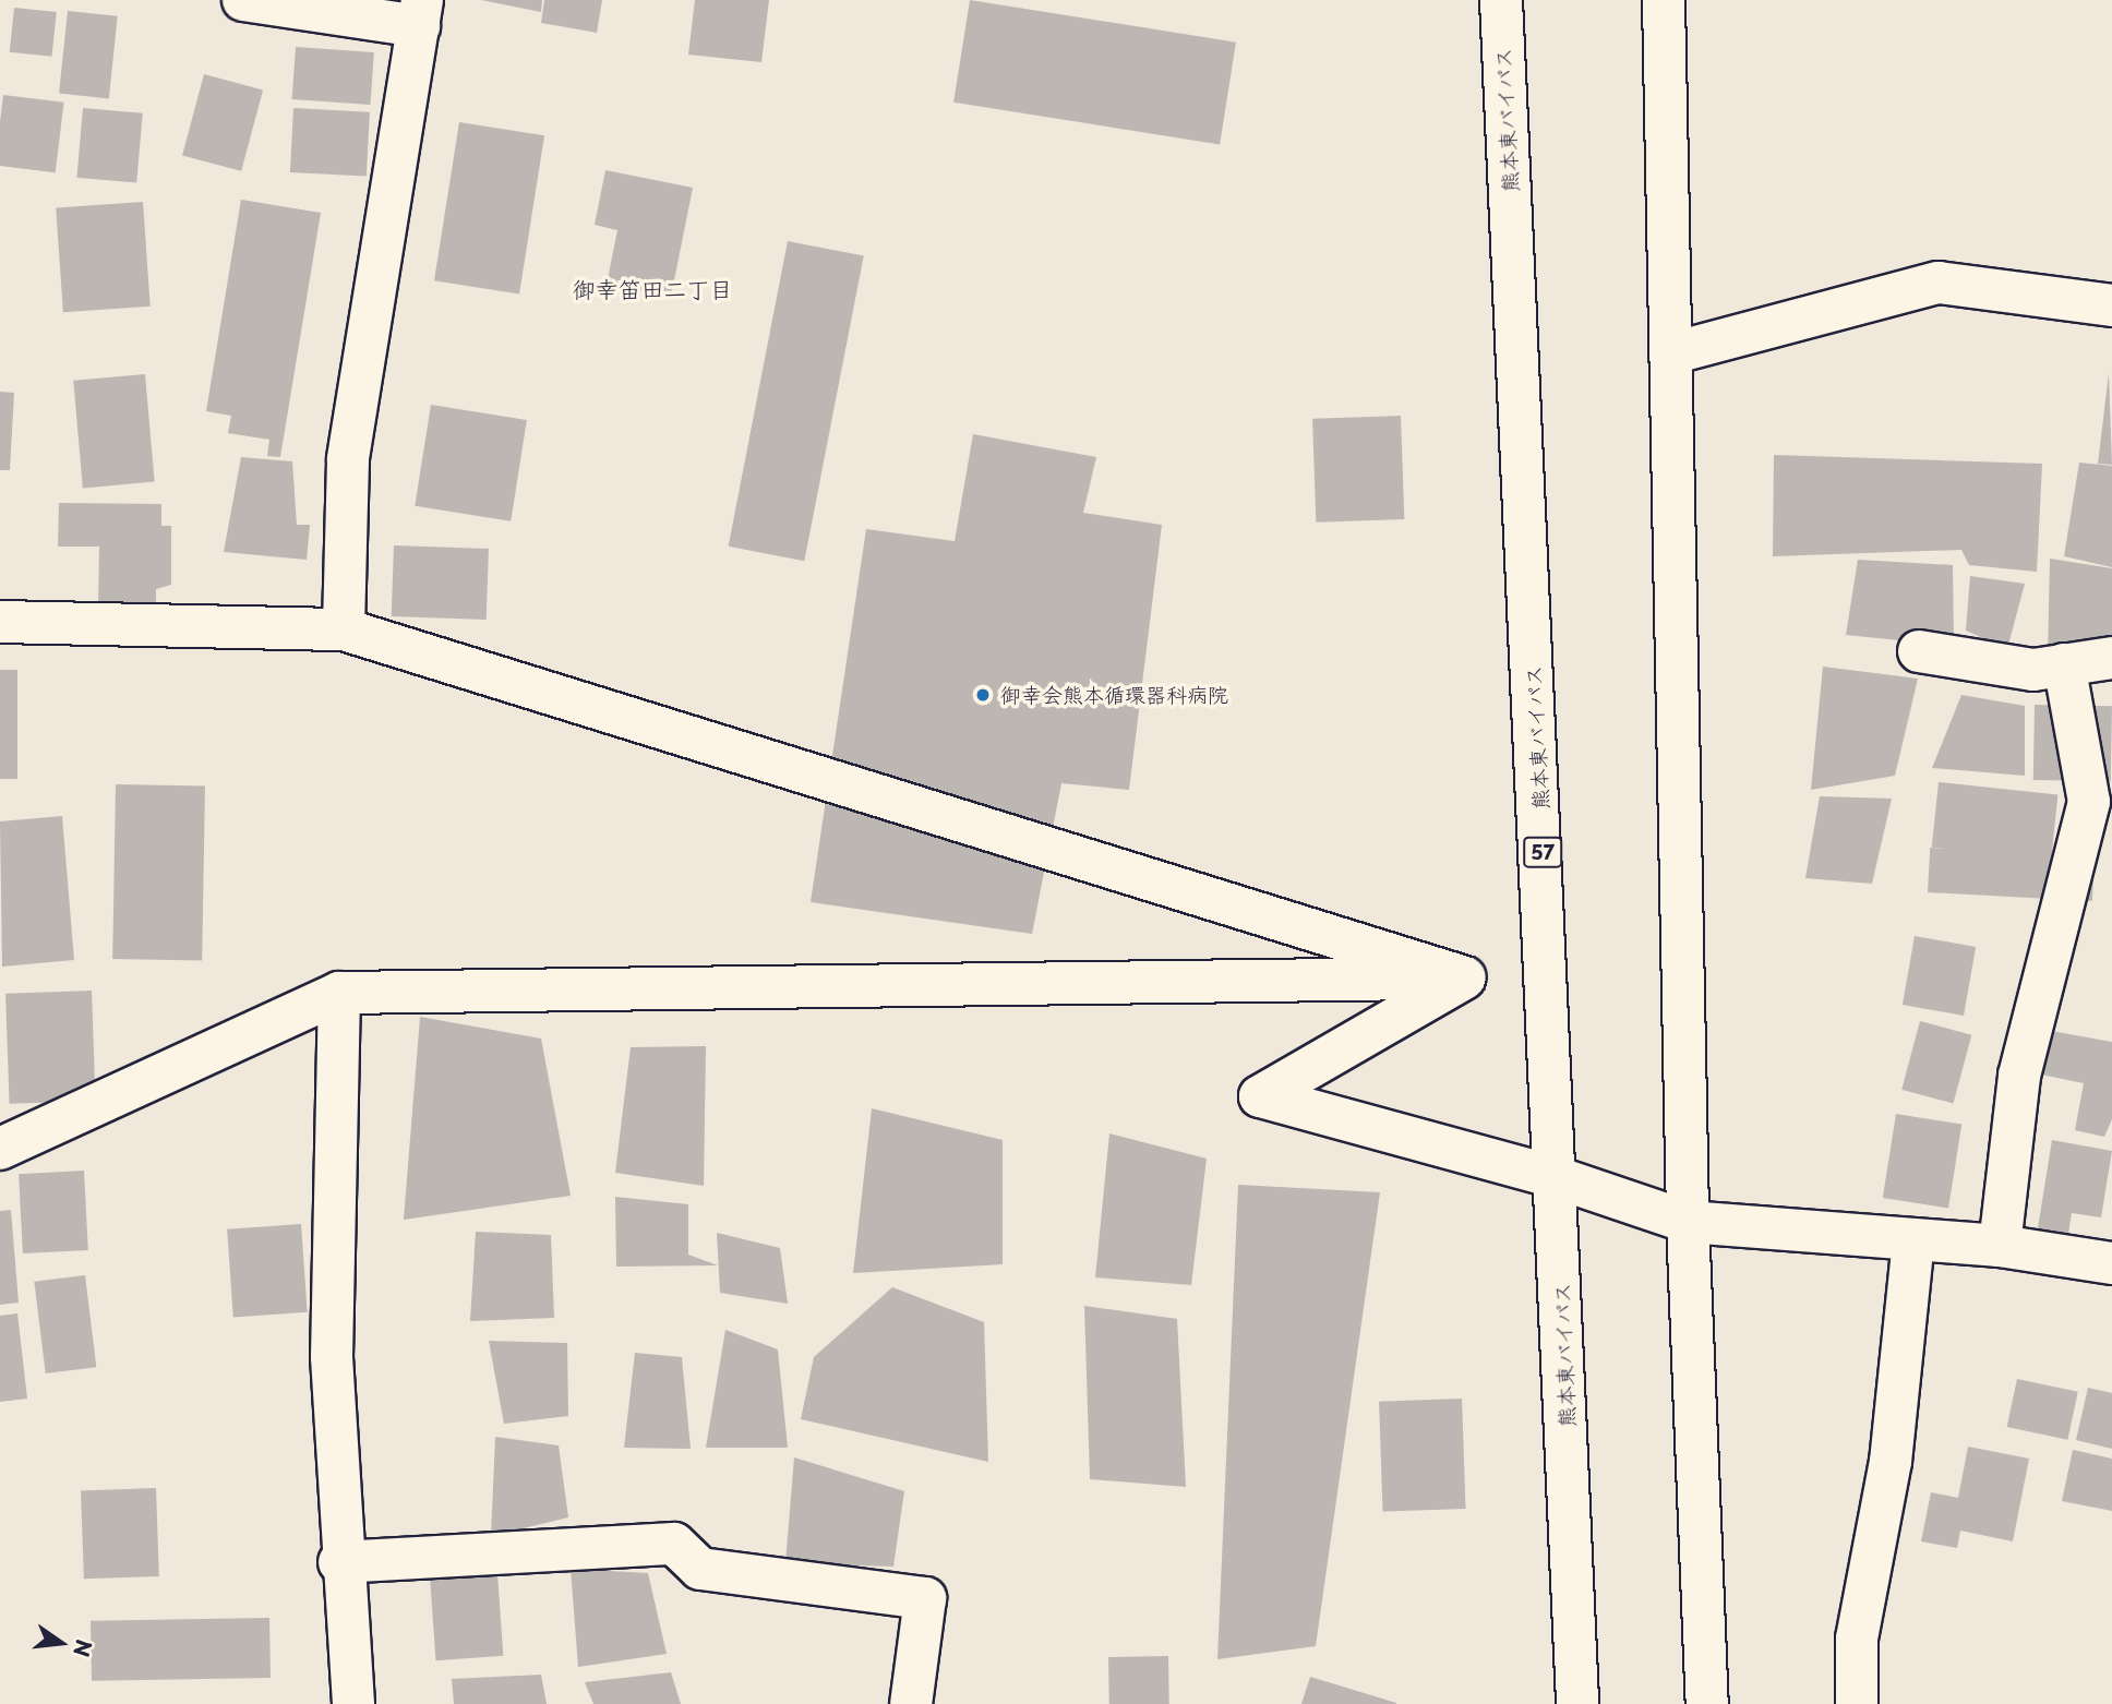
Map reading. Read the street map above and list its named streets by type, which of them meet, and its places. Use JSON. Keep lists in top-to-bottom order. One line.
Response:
{"streets":{"main road":["熊本東バイパス","57"]},"districts":["御幸笛田二丁目"],"places":["御幸会熊本循環器科病院"],"north":"right"}
